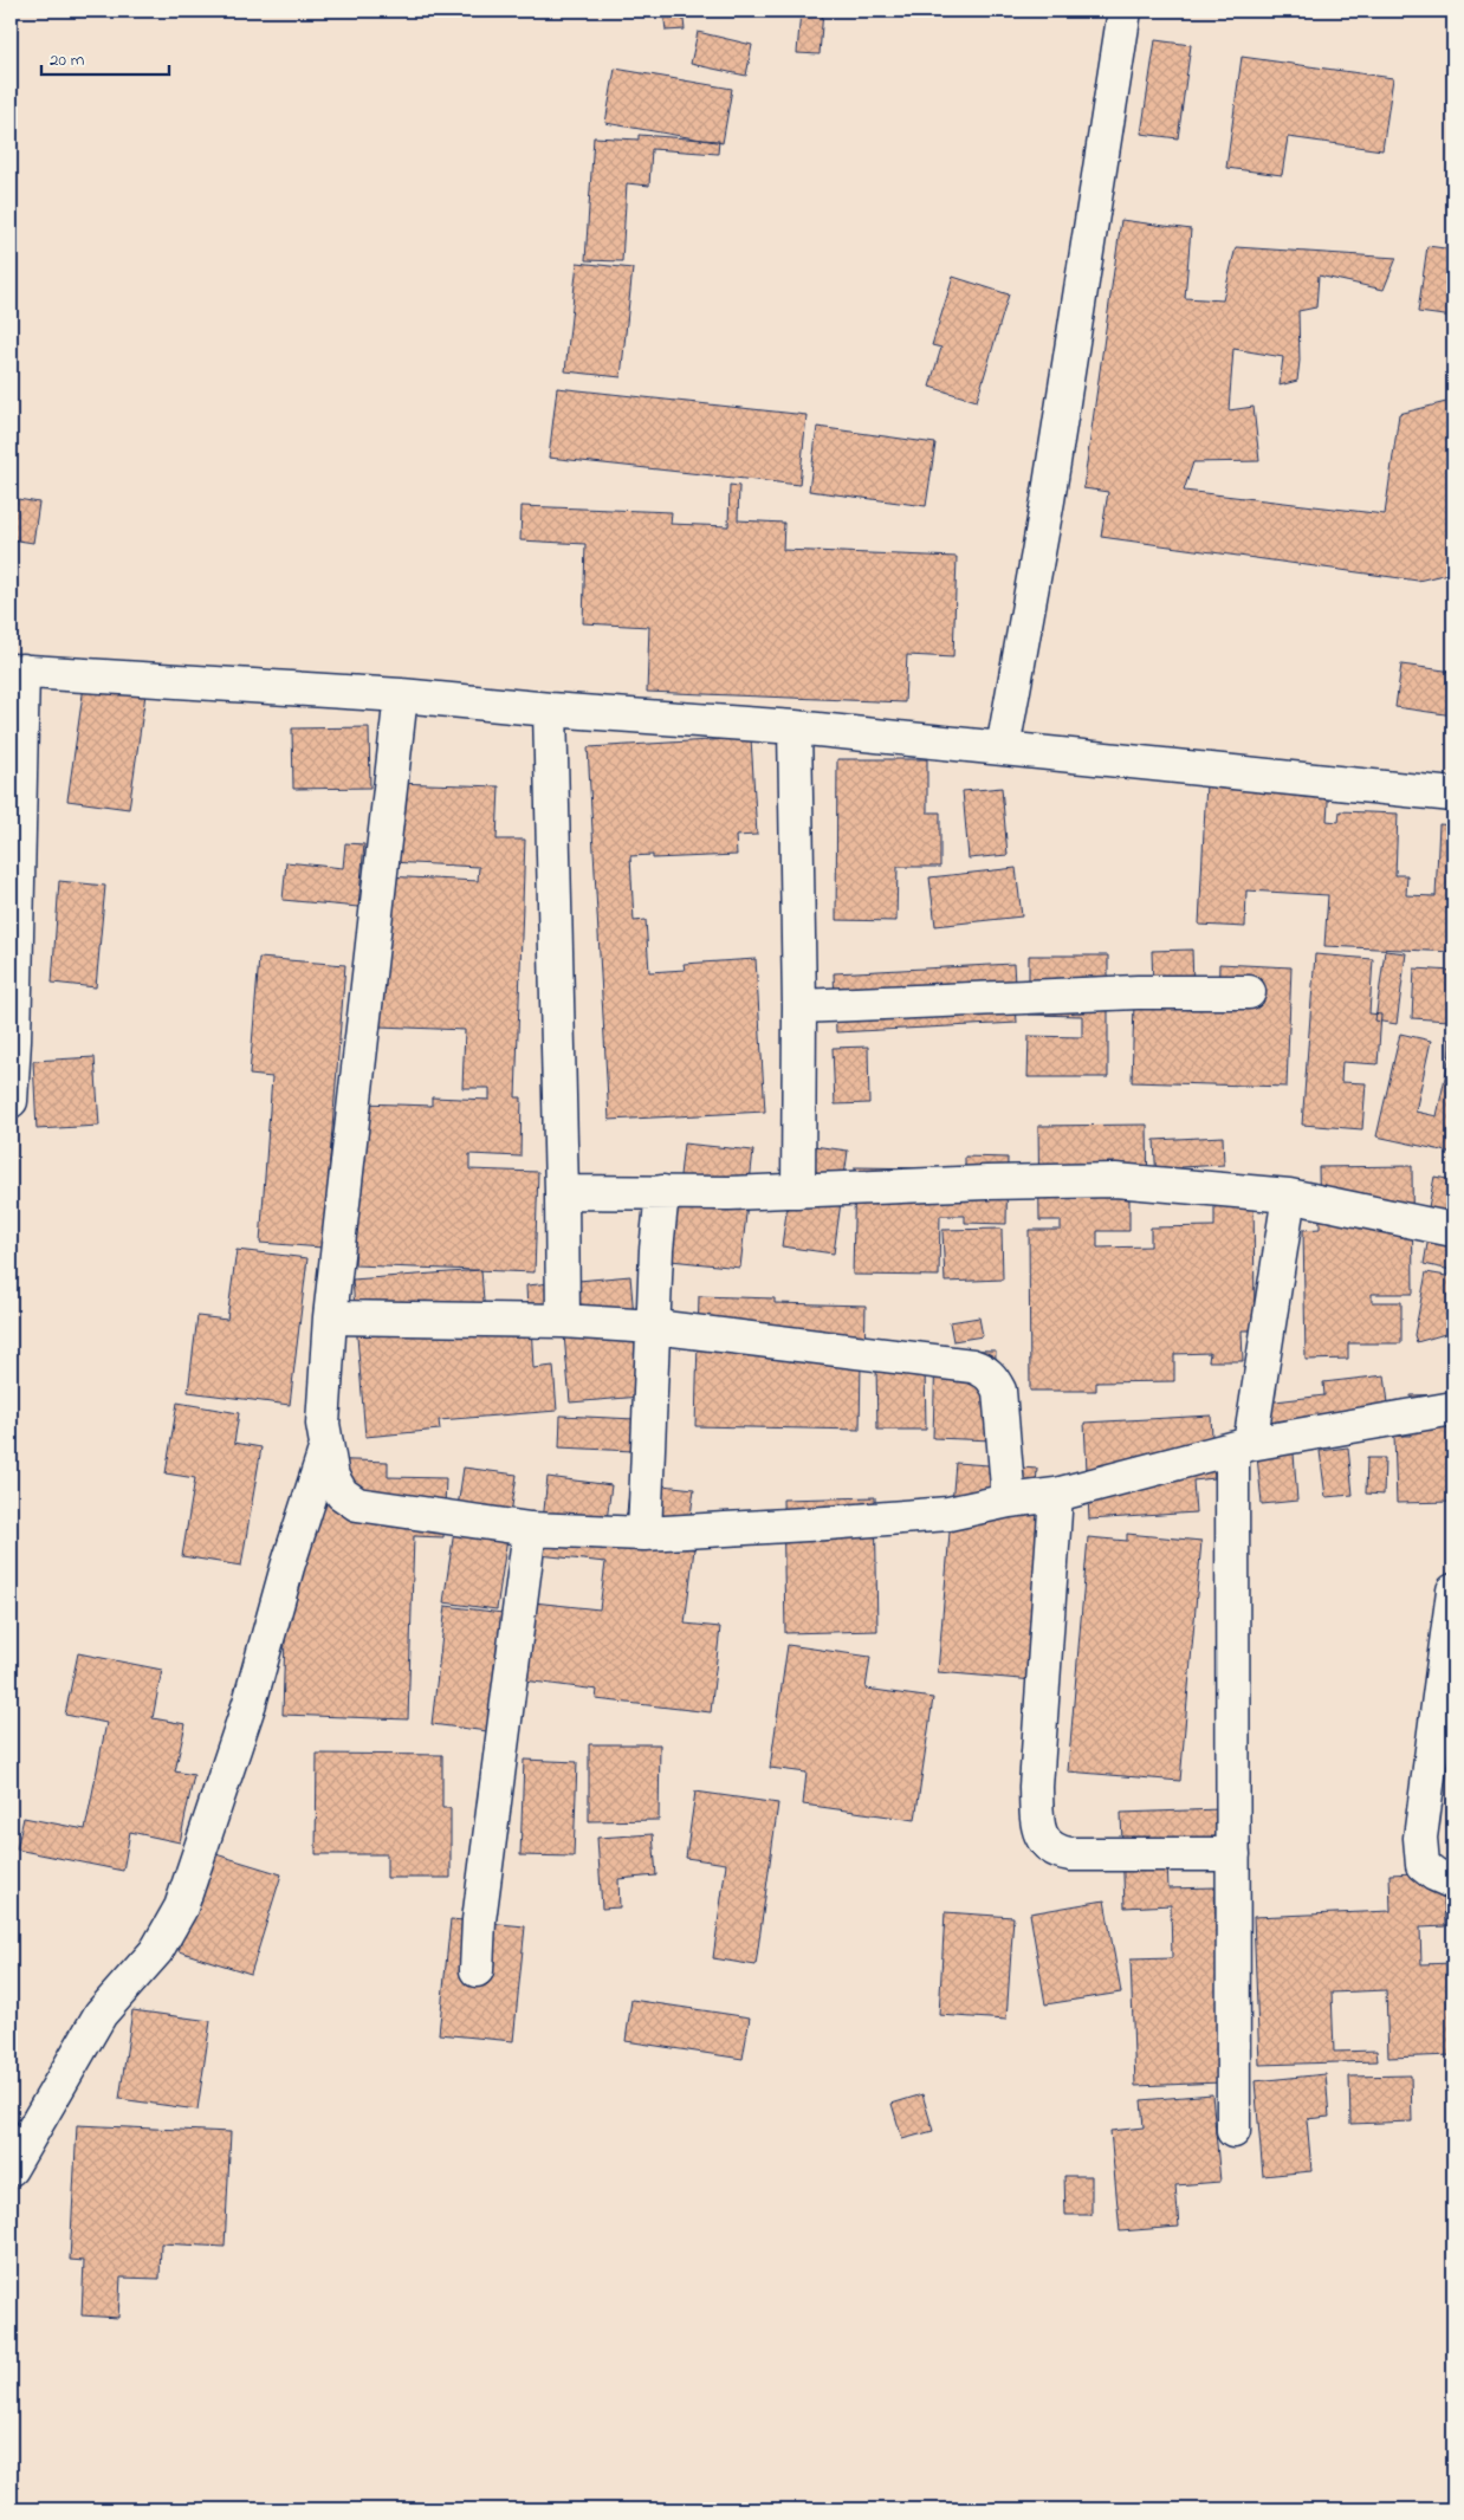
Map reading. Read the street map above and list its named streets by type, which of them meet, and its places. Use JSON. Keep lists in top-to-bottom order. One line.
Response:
{"scale_bar":"20 m"}
